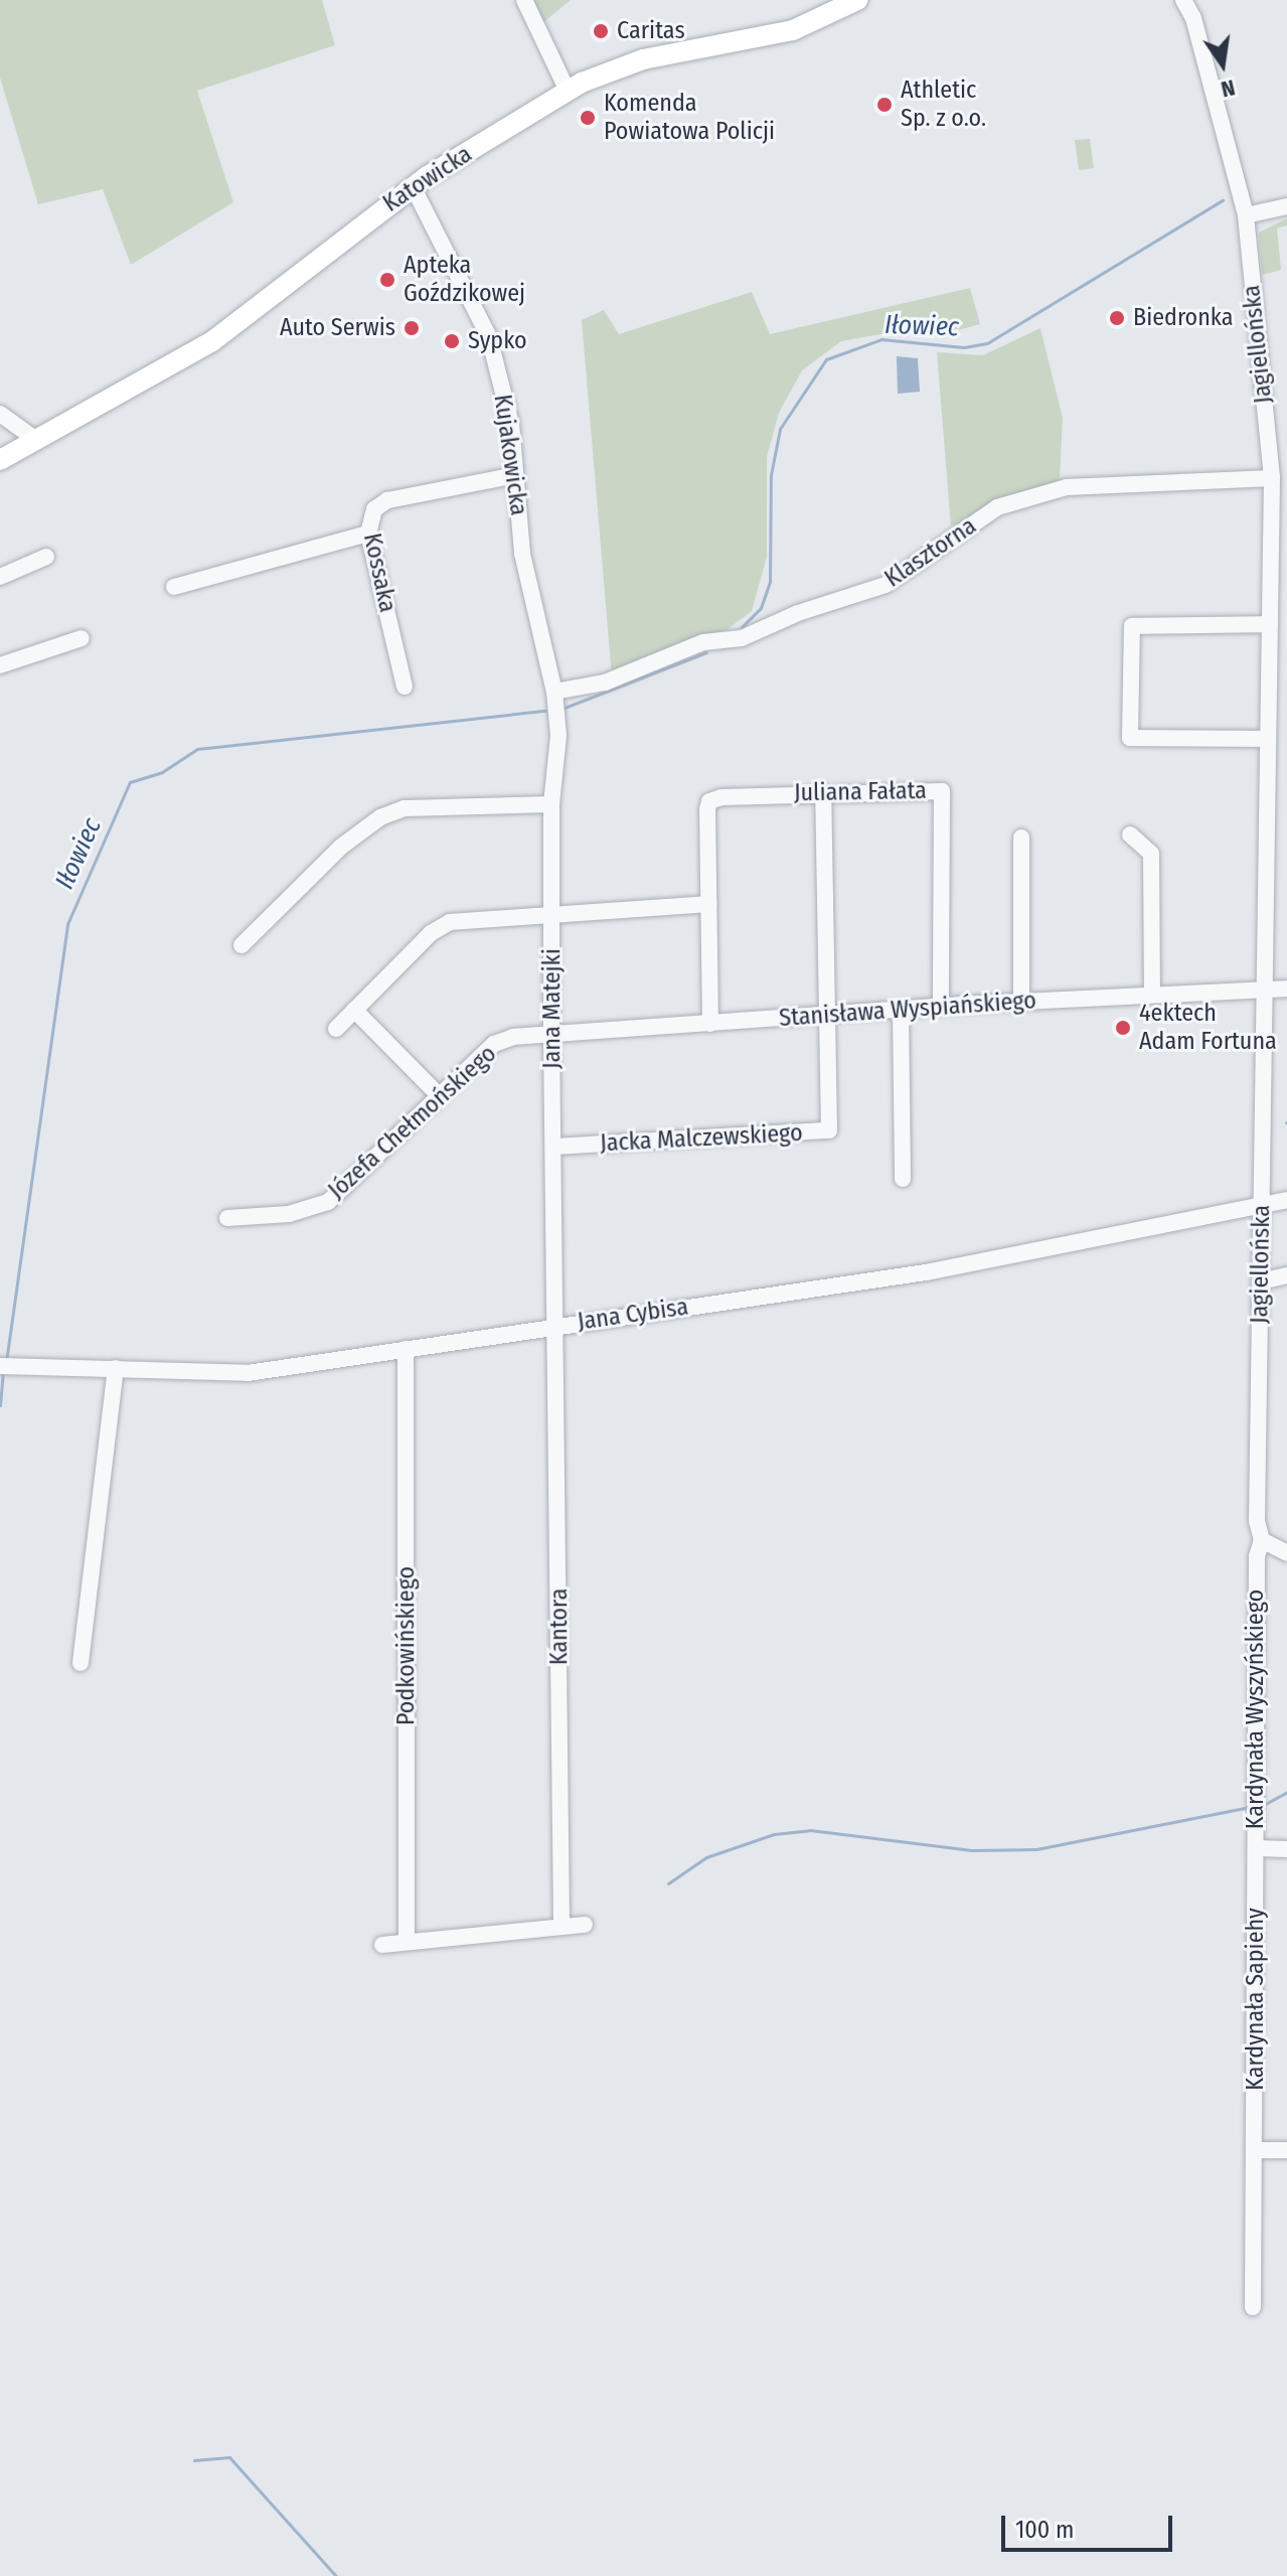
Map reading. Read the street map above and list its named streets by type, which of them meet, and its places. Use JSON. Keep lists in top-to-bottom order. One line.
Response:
{"streets":{"main road":["Katowicka"],"street":["Jagiellońska","Kujakowicka","Klasztorna","Kossaka","Juliana Fałata","Jana Matejki","Stanisława Wyspiańskiego","Józefa Chełmońskiego","Jacka Malczewskiego","Jana Cybisa","Kantora","Podkowińskiego","Kardynała Wyszyńskiego","Kardynała Sapiehy"]},"crossings":[["Katowicka","Kujakowicka"],["Jagiellońska","Klasztorna"],["Jagiellońska","Stanisława Wyspiańskiego"],["Jagiellońska","Jana Cybisa"],["Jagiellońska","Kardynała Wyszyńskiego"],["Kujakowicka","Klasztorna"],["Kujakowicka","Kossaka"],["Kujakowicka","Jana Matejki"],["Klasztorna","Jana Matejki"],["Juliana Fałata","Stanisława Wyspiańskiego"],["Jana Matejki","Stanisława Wyspiańskiego"],["Jana Matejki","Józefa Chełmońskiego"],["Jana Matejki","Jacka Malczewskiego"],["Jana Matejki","Jana Cybisa"],["Jana Matejki","Kantora"],["Stanisława Wyspiańskiego","Józefa Chełmońskiego"],["Stanisława Wyspiańskiego","Jacka Malczewskiego"],["Jana Cybisa","Kantora"],["Jana Cybisa","Podkowińskiego"],["Kardynała Wyszyńskiego","Kardynała Sapiehy"]],"water":["Iłowiec"],"places":["Caritas","Athletic Sp. z o.o.","Komenda Powiatowa Policji","Apteka Goździkowej","Biedronka","Auto Serwis","Sypko","4ektech Adam Fortuna"],"scale_bar":"100 m","north":"bottom"}
